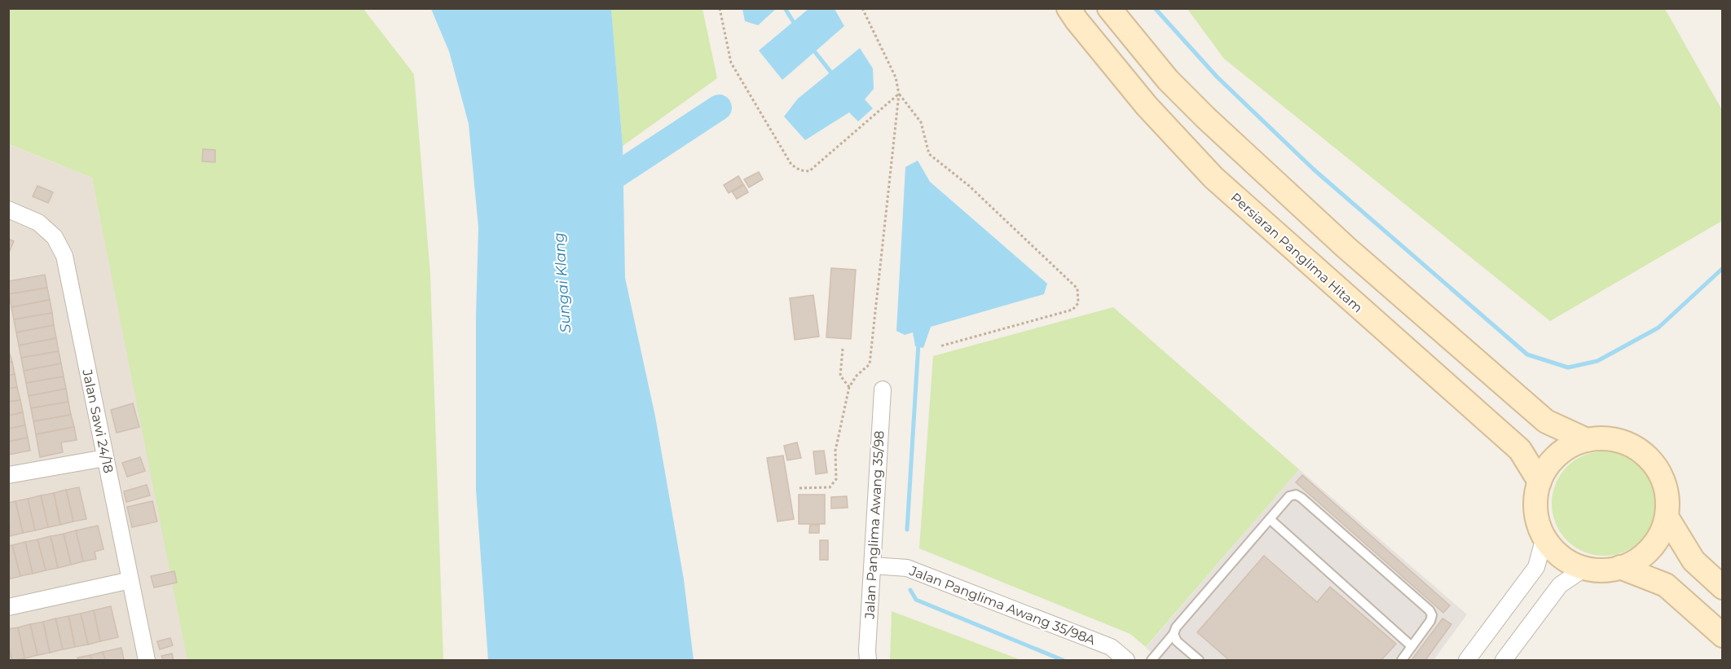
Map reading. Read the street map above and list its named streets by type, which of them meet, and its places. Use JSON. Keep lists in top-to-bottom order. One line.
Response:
{"streets":{"main road":["Persiaran Panglima Hitam"],"street":["Jalan Sawi 24/18","Jalan Panglima Awang 35/98","Jalan Panglima Awang 35/98A"]},"crossings":[["Jalan Panglima Awang 35/98","Jalan Panglima Awang 35/98A"]],"water":["Sungai Klang"]}
